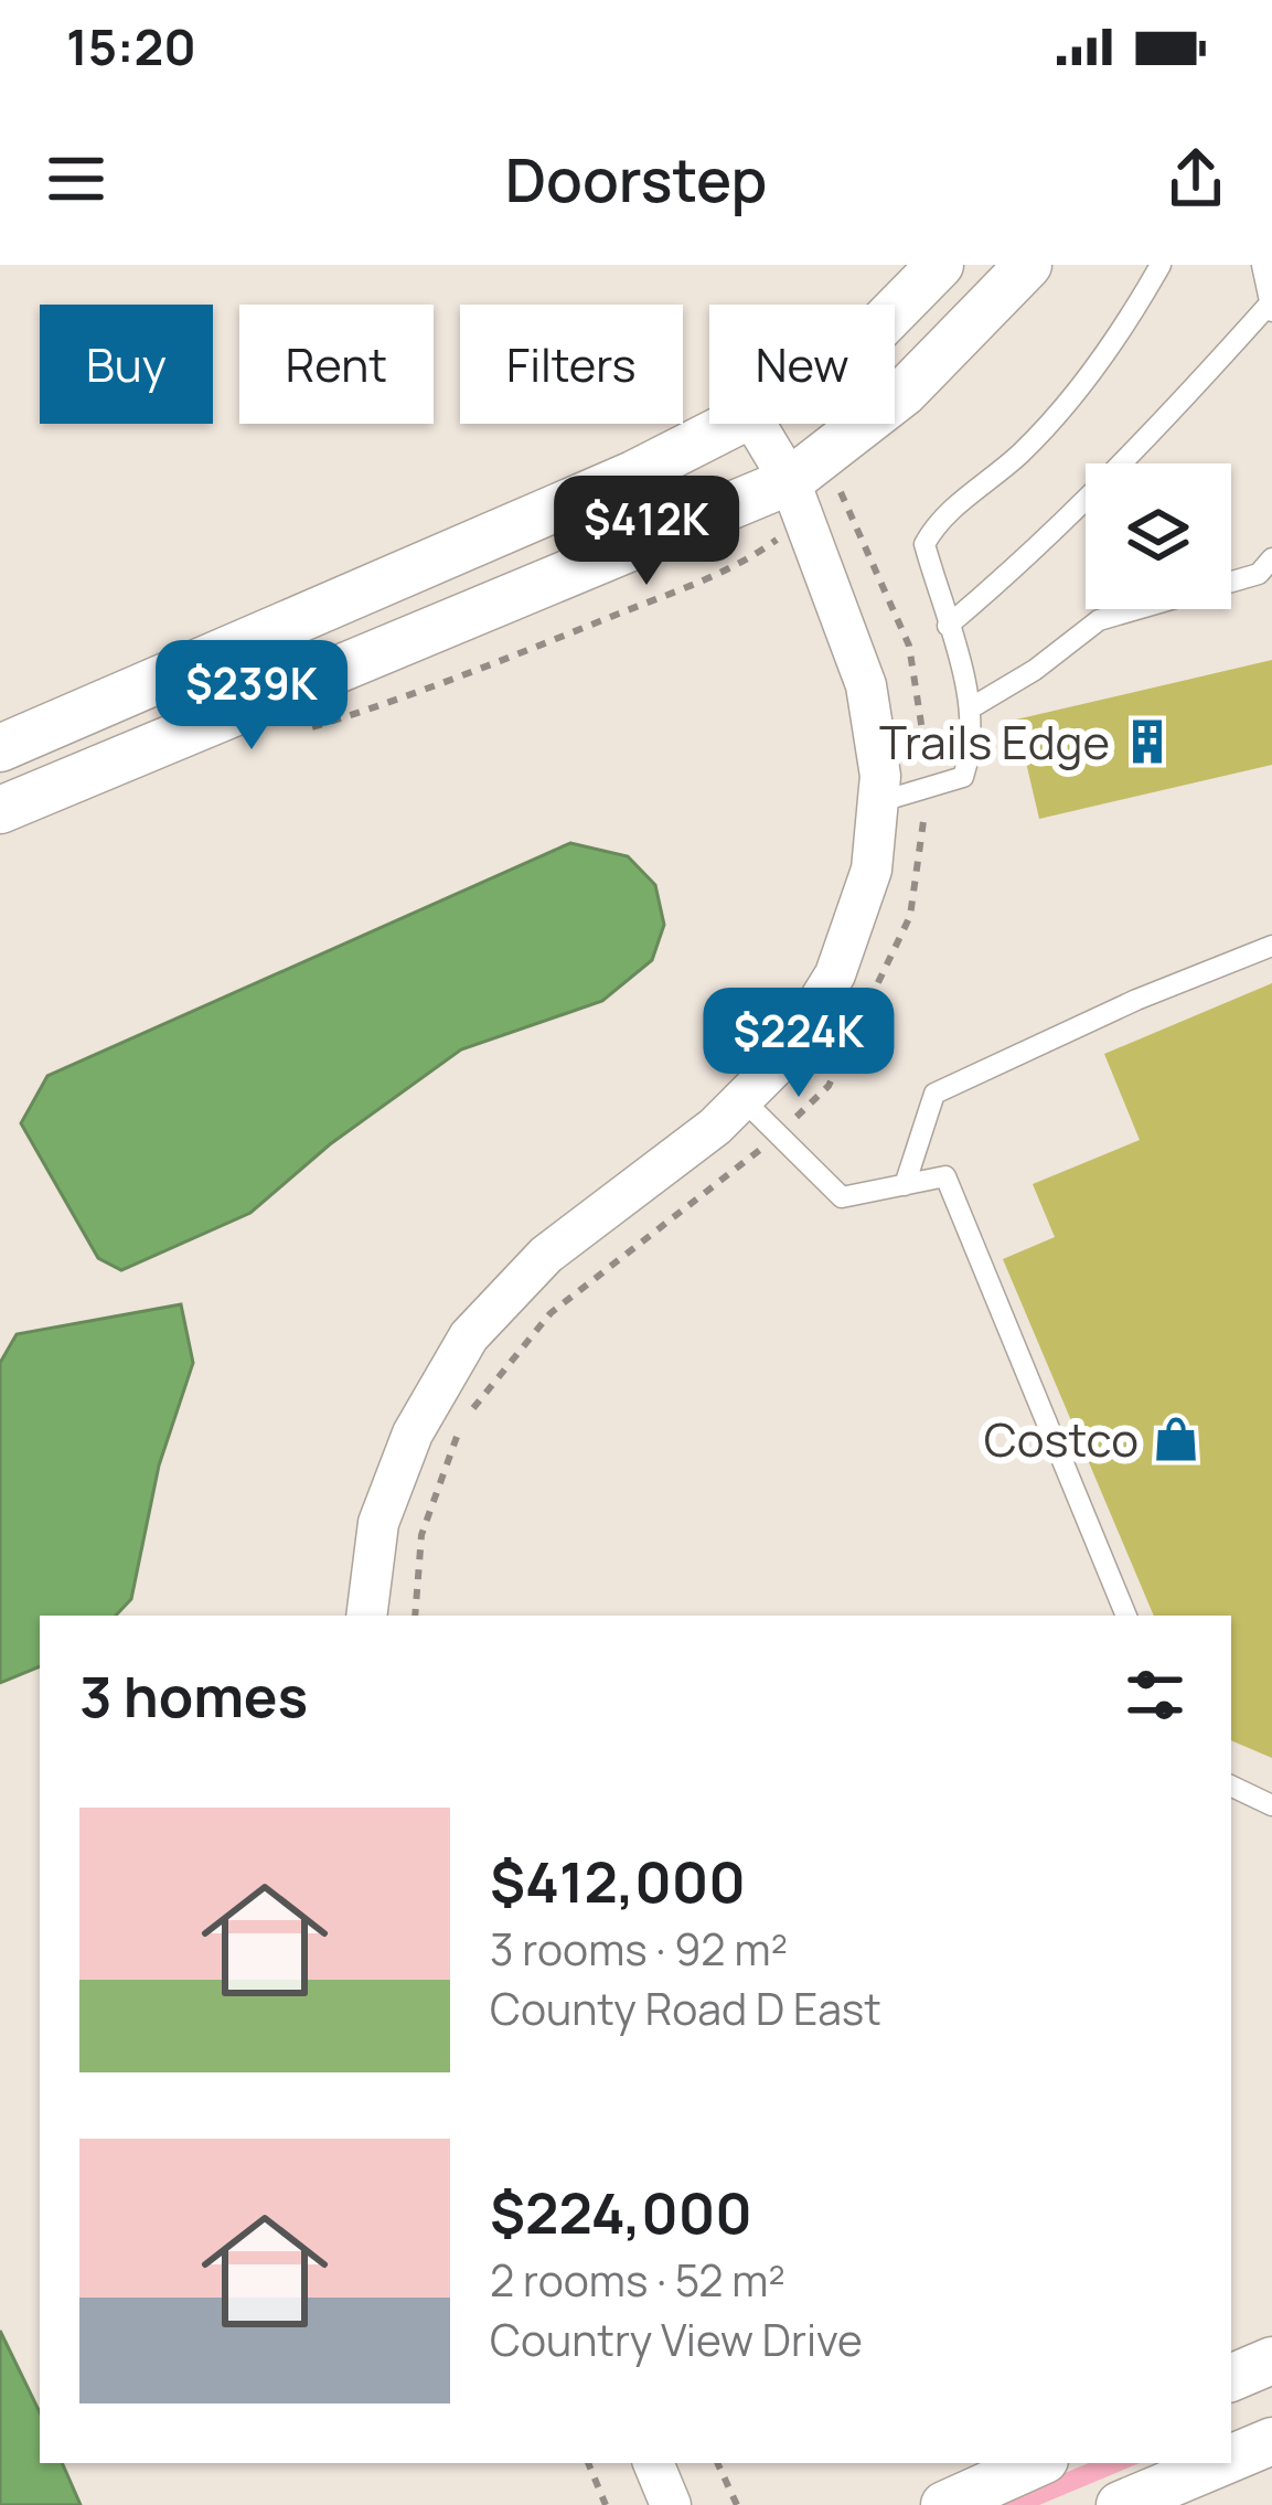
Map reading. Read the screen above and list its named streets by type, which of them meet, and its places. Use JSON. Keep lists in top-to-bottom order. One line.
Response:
{"places":{"building":["Trails Edge"],"shop":["Costco"]},"page":{"status":"15:20","header":"Doorstep","chip":["Buy","Rent","Filters","New"],"price":["$412K","$239K","$224K"],"heading":"3 homes","list":[{"name":"$412,000","note":"3 rooms · 92 m² · County Road D East"},{"name":"$224,000","note":"2 rooms · 52 m² · Country View Drive"}]}}
